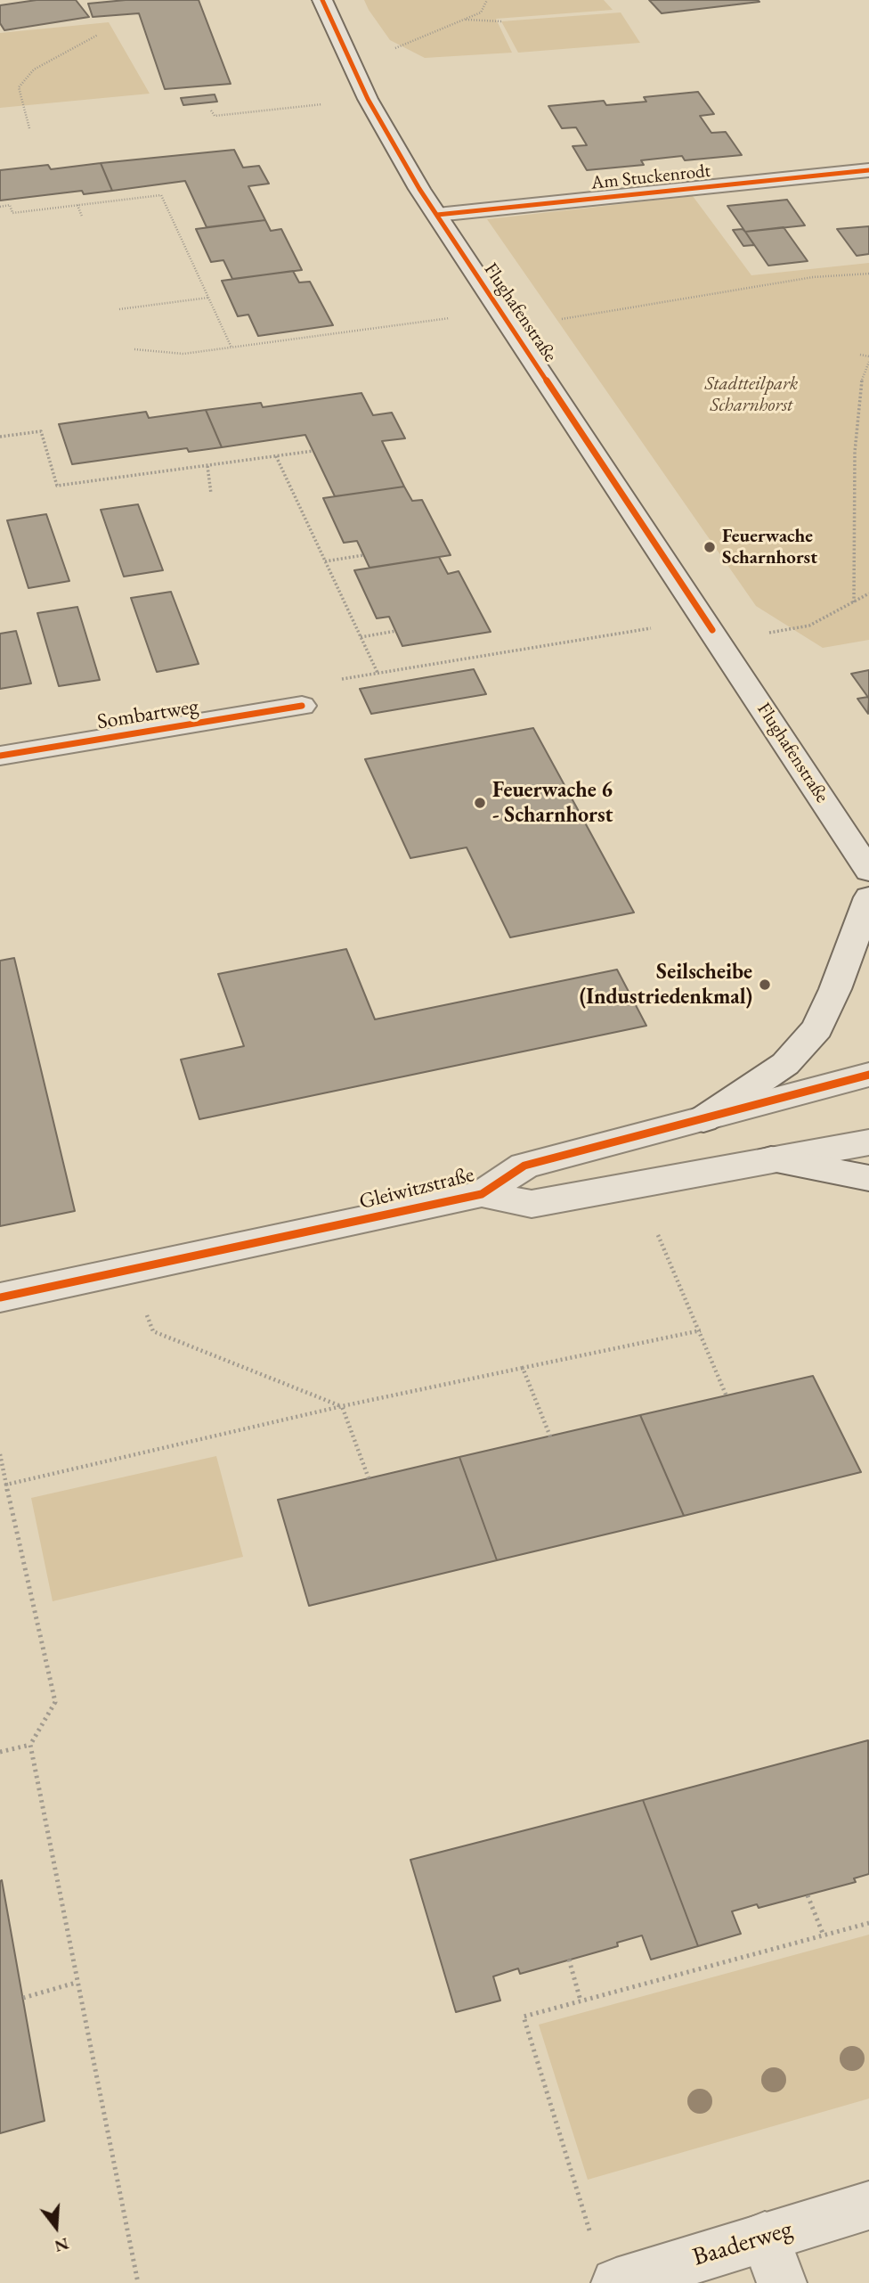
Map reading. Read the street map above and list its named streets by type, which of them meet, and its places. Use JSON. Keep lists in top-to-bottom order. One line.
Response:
{"streets":{"main road":["Am Stuckenrodt","Flughafenstraße","Sombartweg","Gleiwitzstraße","Baaderweg"]},"crossings":[["Am Stuckenrodt","Flughafenstraße"]],"parks":["Stadtteilpark Scharnhorst"],"places":["Feuerwache Scharnhorst","Feuerwache 6 - Scharnhorst","Seilscheibe (Industriedenkmal)"],"north":"bottom"}
